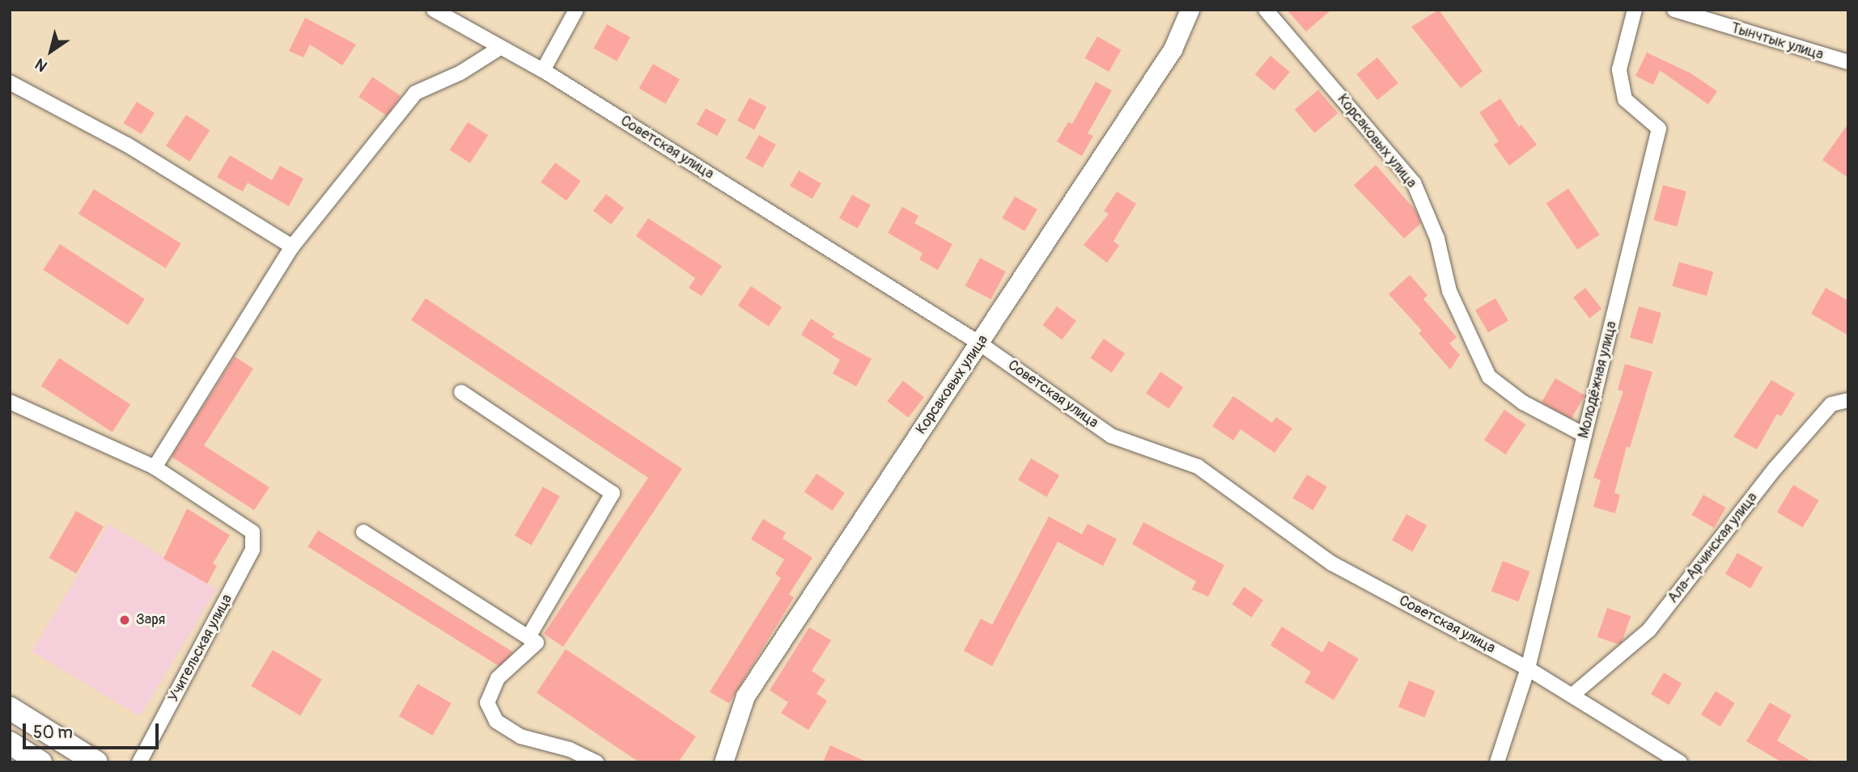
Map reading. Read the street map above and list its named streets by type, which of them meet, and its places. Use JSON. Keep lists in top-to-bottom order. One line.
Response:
{"streets":{"street":["Тынчтык улица","Корсаковых улица","Советская улица","Молодёжная улица","Ала-Арчинская улица","Учительская улица"]},"crossings":[["Корсаковых улица","Советская улица"],["Корсаковых улица","Молодёжная улица"],["Советская улица","Молодёжная улица"],["Советская улица","Ала-Арчинская улица"]],"places":["Заря"],"scale_bar":"50 m","north":"bottom left"}
